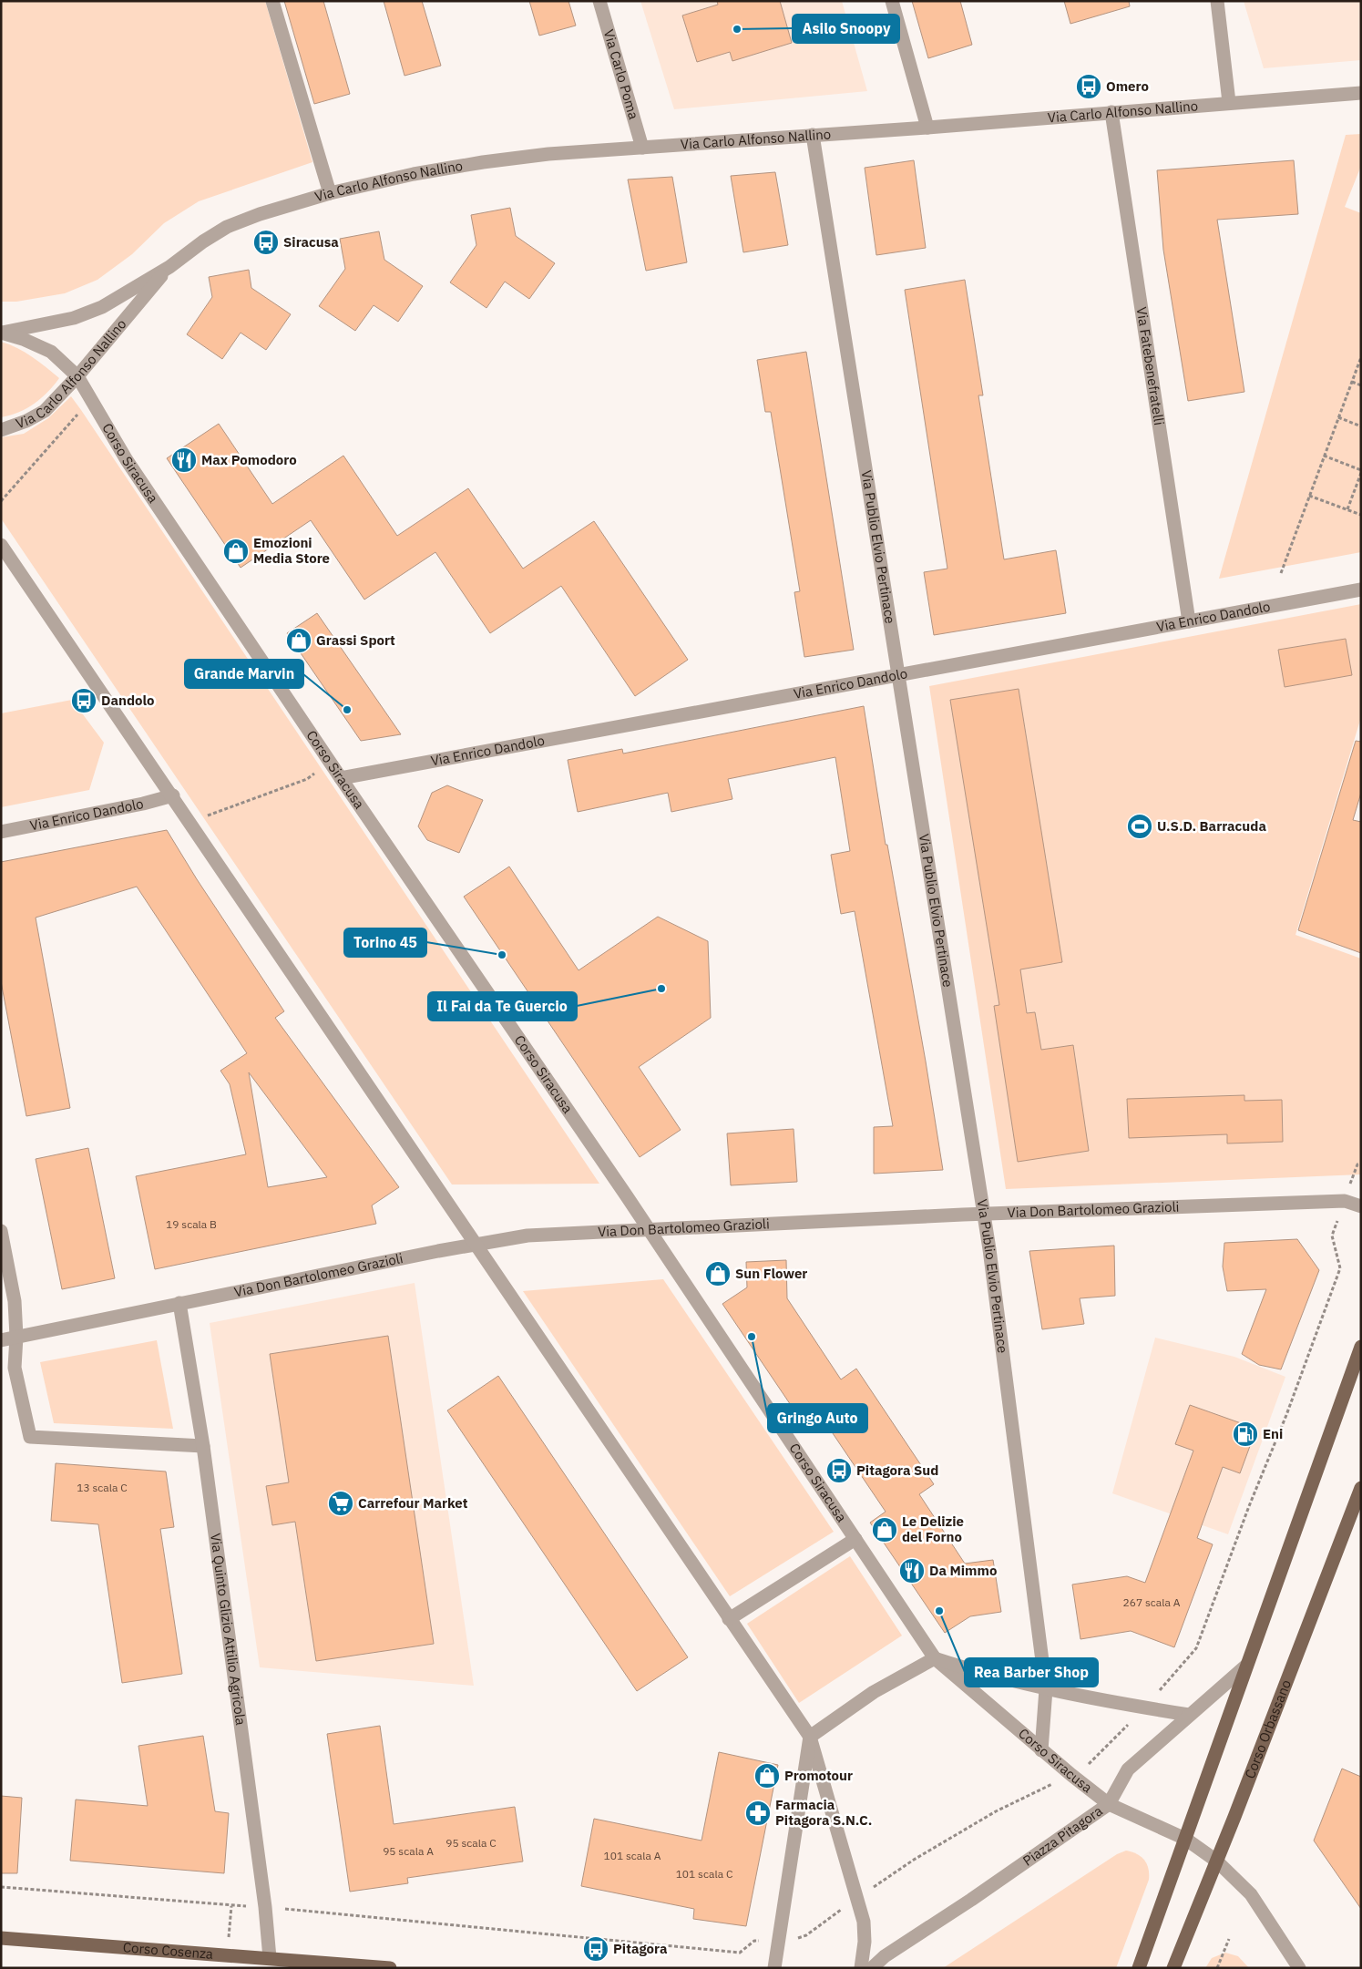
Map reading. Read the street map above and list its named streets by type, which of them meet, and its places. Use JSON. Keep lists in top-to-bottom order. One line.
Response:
{"streets":{"main road":["Corso Orbassano","Corso Cosenza"],"street":["Via Carlo Poma","Via Carlo Alfonso Nallino","Via Fatebenefratelli","Corso Siracusa","Via Publio Elvio Pertinace","Via Enrico Dandolo","Via Don Bartolomeo Grazioli","Via Quinto Glizio Attilio Agricola","Piazza Pitagora"]},"crossings":[["Via Carlo Poma","Via Carlo Alfonso Nallino"],["Via Carlo Alfonso Nallino","Via Fatebenefratelli"],["Via Carlo Alfonso Nallino","Corso Siracusa"],["Via Carlo Alfonso Nallino","Via Publio Elvio Pertinace"],["Via Fatebenefratelli","Via Enrico Dandolo"],["Corso Siracusa","Via Enrico Dandolo"],["Corso Siracusa","Via Don Bartolomeo Grazioli"],["Corso Siracusa","Piazza Pitagora"],["Via Publio Elvio Pertinace","Via Enrico Dandolo"],["Via Publio Elvio Pertinace","Via Don Bartolomeo Grazioli"],["Via Don Bartolomeo Grazioli","Via Quinto Glizio Attilio Agricola"],["Via Quinto Glizio Attilio Agricola","Corso Cosenza"],["Corso Orbassano","Piazza Pitagora"]],"places":{"other":["Asilo Snoopy","Grande Marvin","Torino 45","Il Fai da Te Guercio","Gringo Auto","Rea Barber Shop"],"bus stop":["Omero","Siracusa","Dandolo","Pitagora Sud","Pitagora"],"restaurant":["Max Pomodoro","Da Mimmo"],"shop":["Emozioni Media Store","Grassi Sport","Sun Flower","Le Delizie del Forno","Promotour"],"sports":["U.S.D. Barracuda"],"fuel station":["Eni"],"supermarket":["Carrefour Market"],"pharmacy":["Farmacia Pitagora S.N.C."]},"house_numbers":["19 scala B","13 scala C","267 scala A","95 scala C","95 scala A","101 scala A","101 scala C"]}
